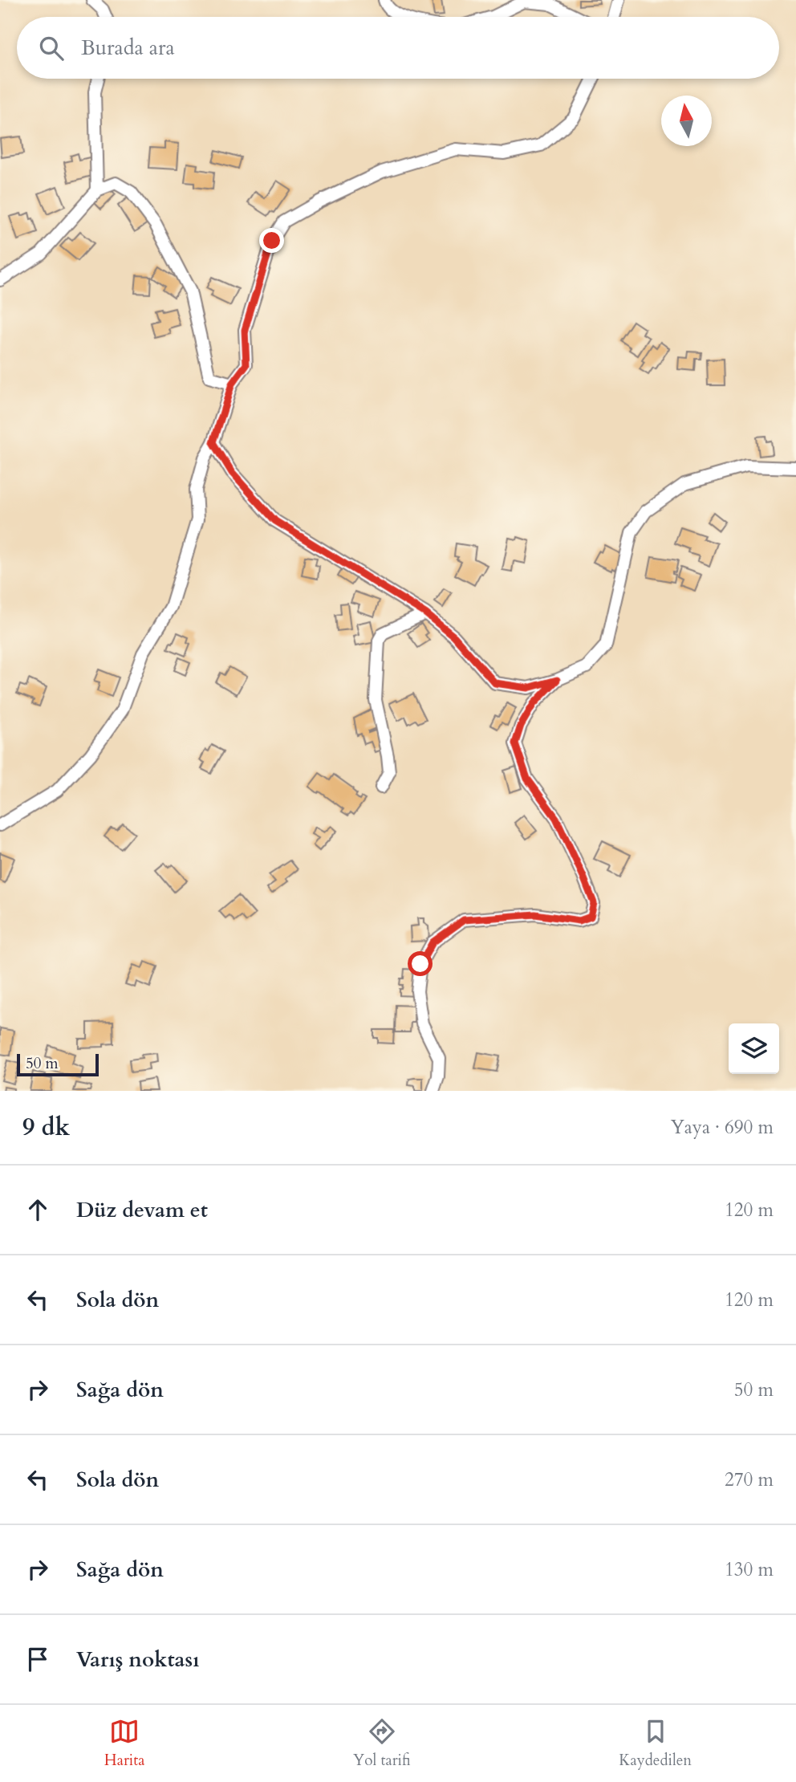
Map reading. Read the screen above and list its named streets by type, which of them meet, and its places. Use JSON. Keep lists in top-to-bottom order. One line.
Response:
{"scale_bar":"50 m","north":"top","page":{"search":"Burada ara","scale":"50 m","heading":["9 dk","Yaya · 690 m"],"list":[["Düz devam et","120 m"],["Sola dön","120 m"],["Sağa dön","50 m"],["Sola dön","270 m"],["Sağa dön","130 m"],"Varış noktası"],"nav":["Harita","Yol tarifi","Kaydedilen"]}}
